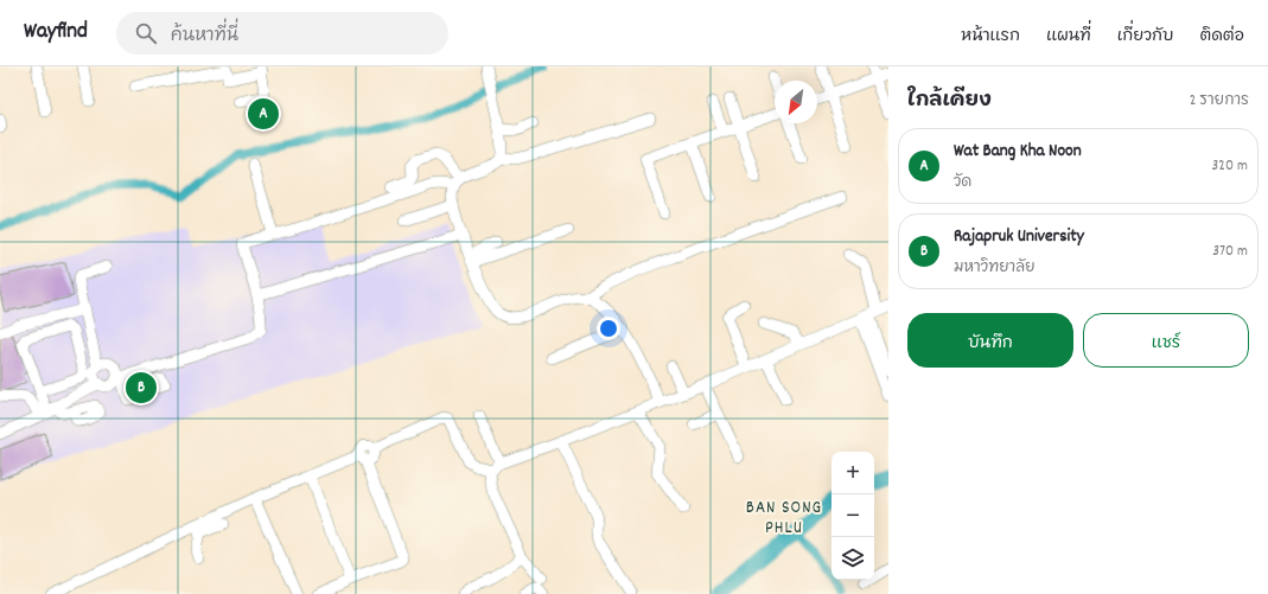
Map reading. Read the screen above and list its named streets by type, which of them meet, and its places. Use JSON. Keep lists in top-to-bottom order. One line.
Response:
{"districts":["BAN SONG PHLU"],"north":"bottom left","page":{"header":"Wayfind","search":"ค้นหาที่นี่","nav":["หน้าแรก","แผนที่","เกี่ยวกับ","ติดต่อ"],"heading":["ใกล้เคียง","2 รายการ"],"pins":["A","B"],"list":[{"mark":"A","name":"Wat Bang Kha Noon","note":"วัด","value":"320 m"},{"mark":"B","name":"Rajapruk University","note":"มหาวิทยาลัย","value":"370 m"}],"buttons":["บันทึก","แชร์"],"map_buttons":["+","−"]}}
